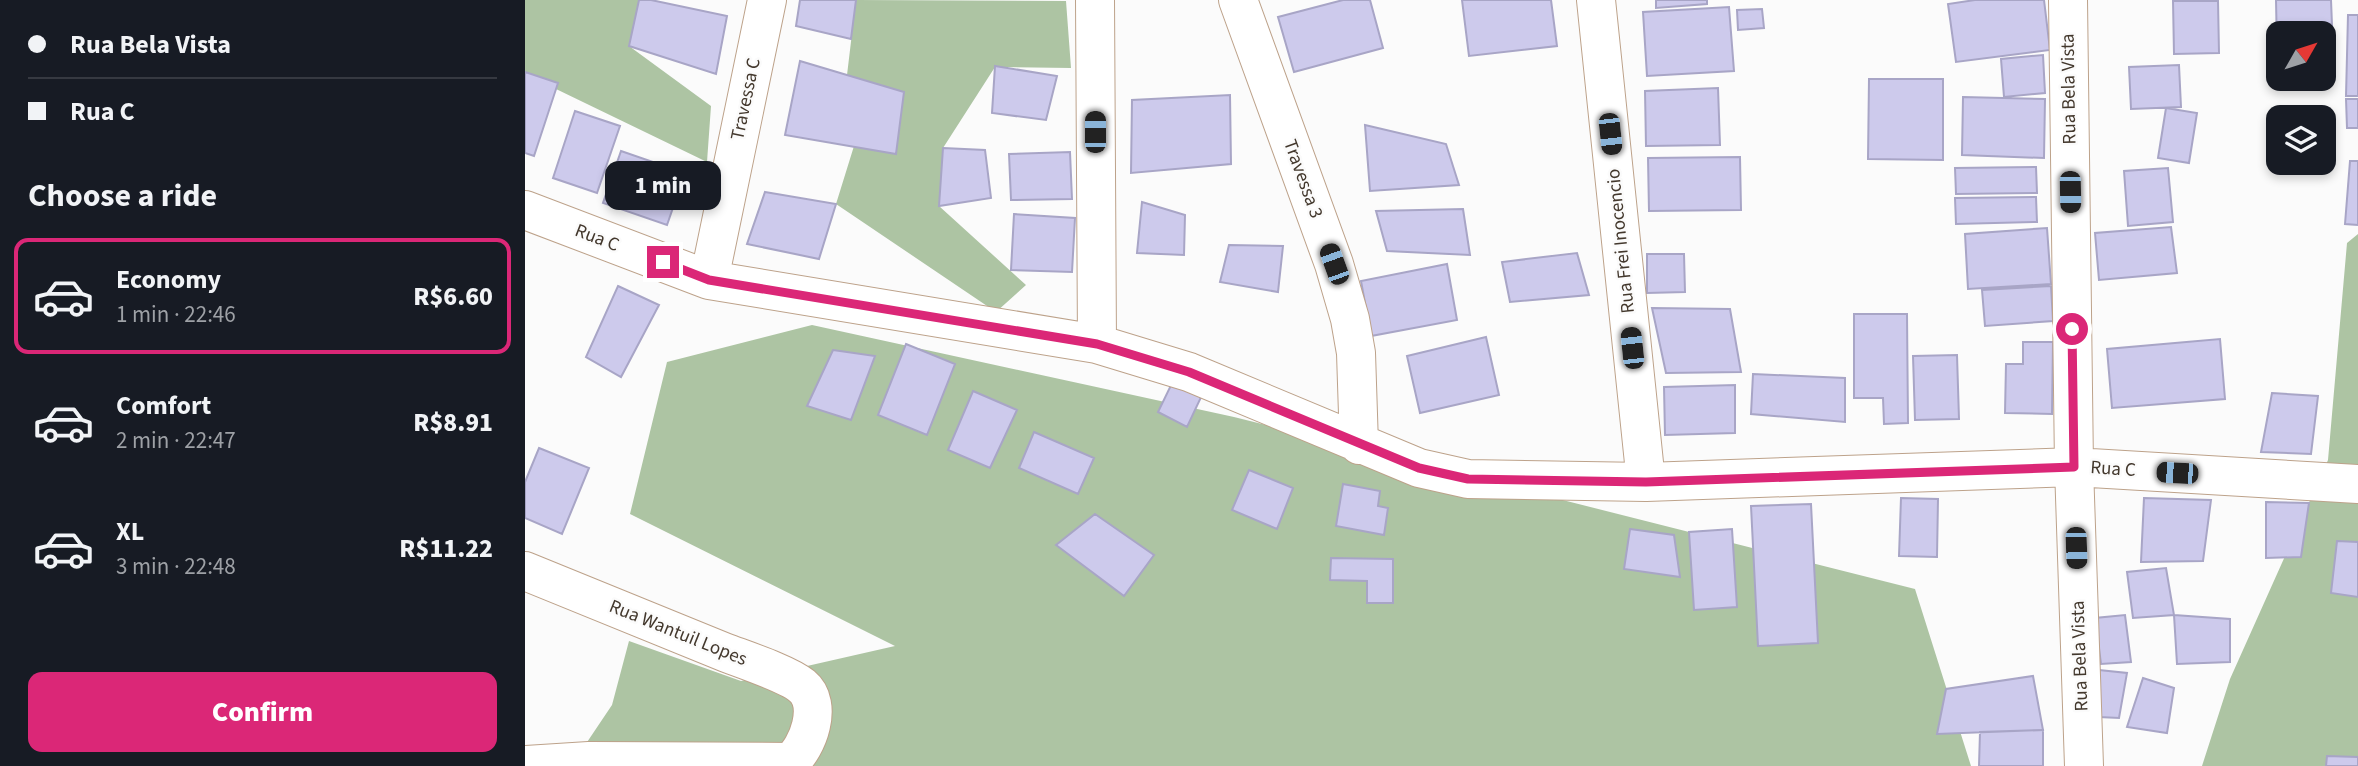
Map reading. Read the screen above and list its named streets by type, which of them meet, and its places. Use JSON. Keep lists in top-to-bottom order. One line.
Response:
{"streets":{"street":["Rua Bela Vista","Travessa C","Travessa 3","Rua C","Rua Frei Inocencio","Rua Wantuil Lopes"]},"crossings":[["Rua Bela Vista","Rua C"],["Travessa C","Rua C"],["Travessa 3","Rua C"],["Rua C","Rua Frei Inocencio"]],"north":"top right","page":{"banner":["Rua Bela Vista","Rua C"],"heading":"Choose a ride","bubble":"1 min","list":[{"name":"Economy","note":"1 min · 22:46","value":"R$6.60"},{"name":"Comfort","note":"2 min · 22:47","value":"R$8.91"},{"name":"XL","note":"3 min · 22:48","value":"R$11.22"}],"buttons":"Confirm"}}
